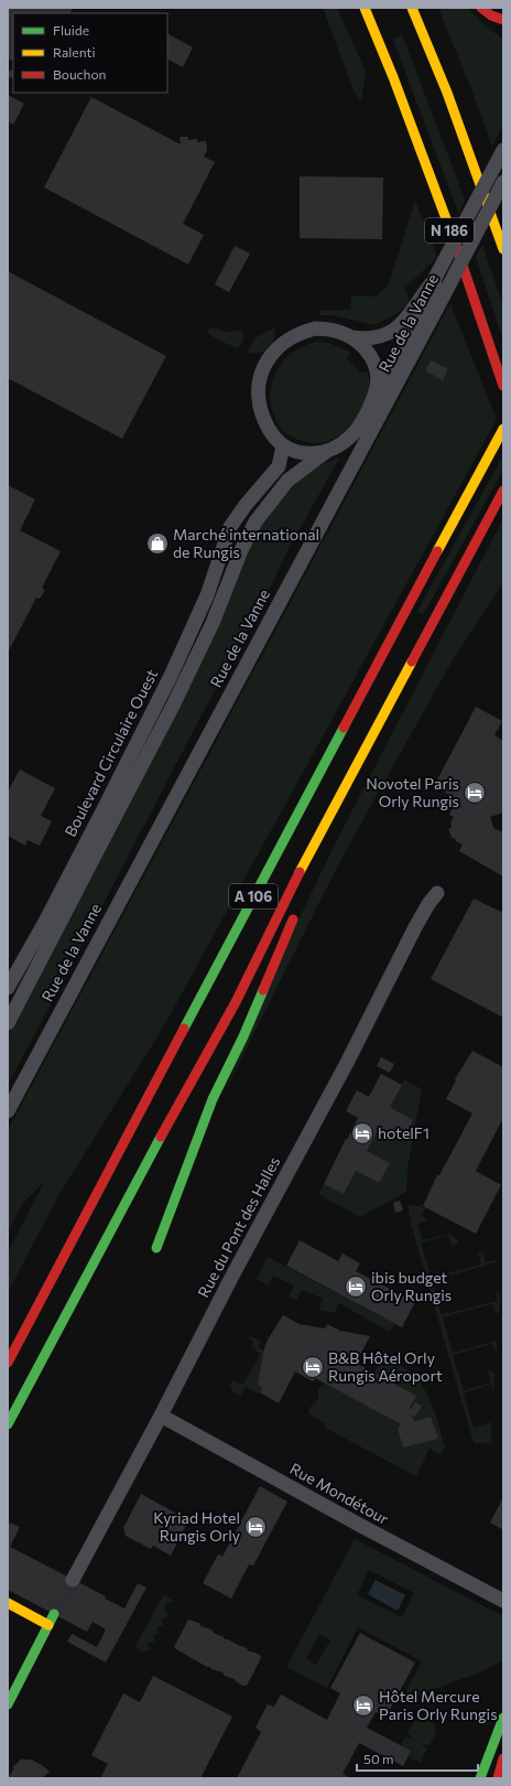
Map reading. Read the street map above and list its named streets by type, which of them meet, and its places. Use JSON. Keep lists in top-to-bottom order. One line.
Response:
{"streets":{"main road":["N 186","A 106"],"street":["Rue de la Vanne","Boulevard Circulaire Ouest","Rue du Pont des Halles","Rue Mondétour"]},"crossings":[["Rue du Pont des Halles","Rue Mondétour"]],"places":{"shop":["Marché international de Rungis"],"hotel":["Novotel Paris Orly Rungis","hotelF1","ibis budget Orly Rungis","B&B Hôtel Orly Rungis Aéroport","Kyriad Hotel Rungis Orly","Hôtel Mercure Paris Orly Rungis"]},"legend":["Fluide","Ralenti","Bouchon"],"scale_bar":"50 m"}
